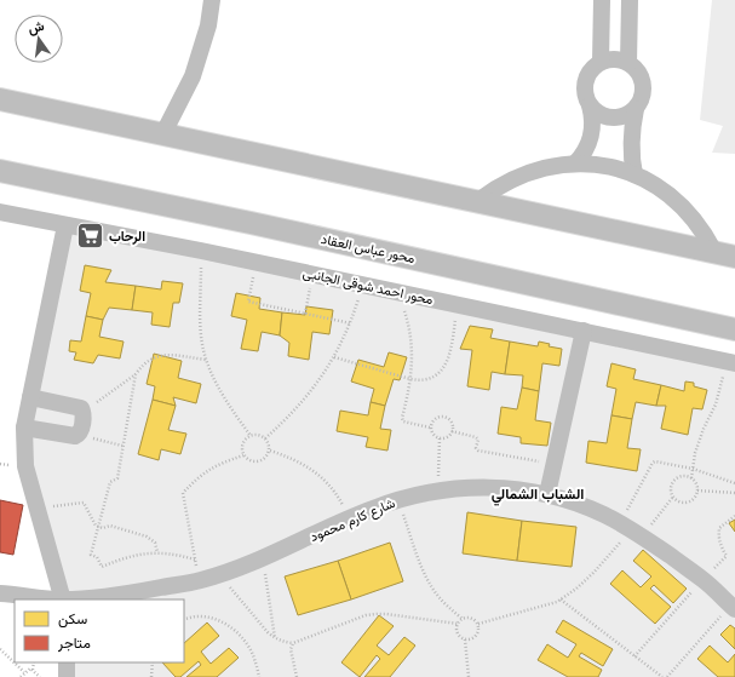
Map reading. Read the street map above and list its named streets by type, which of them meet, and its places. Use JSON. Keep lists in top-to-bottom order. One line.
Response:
{"streets":{"main road":["محور عباس العقاد"],"street":["محور احمد شوقى الجانبى","شارع كارم محمود"]},"districts":["الشباب الشمالي"],"places":{"supermarket":["الرحاب"]},"legend":["سكن","متاجر"],"north":"top"}
